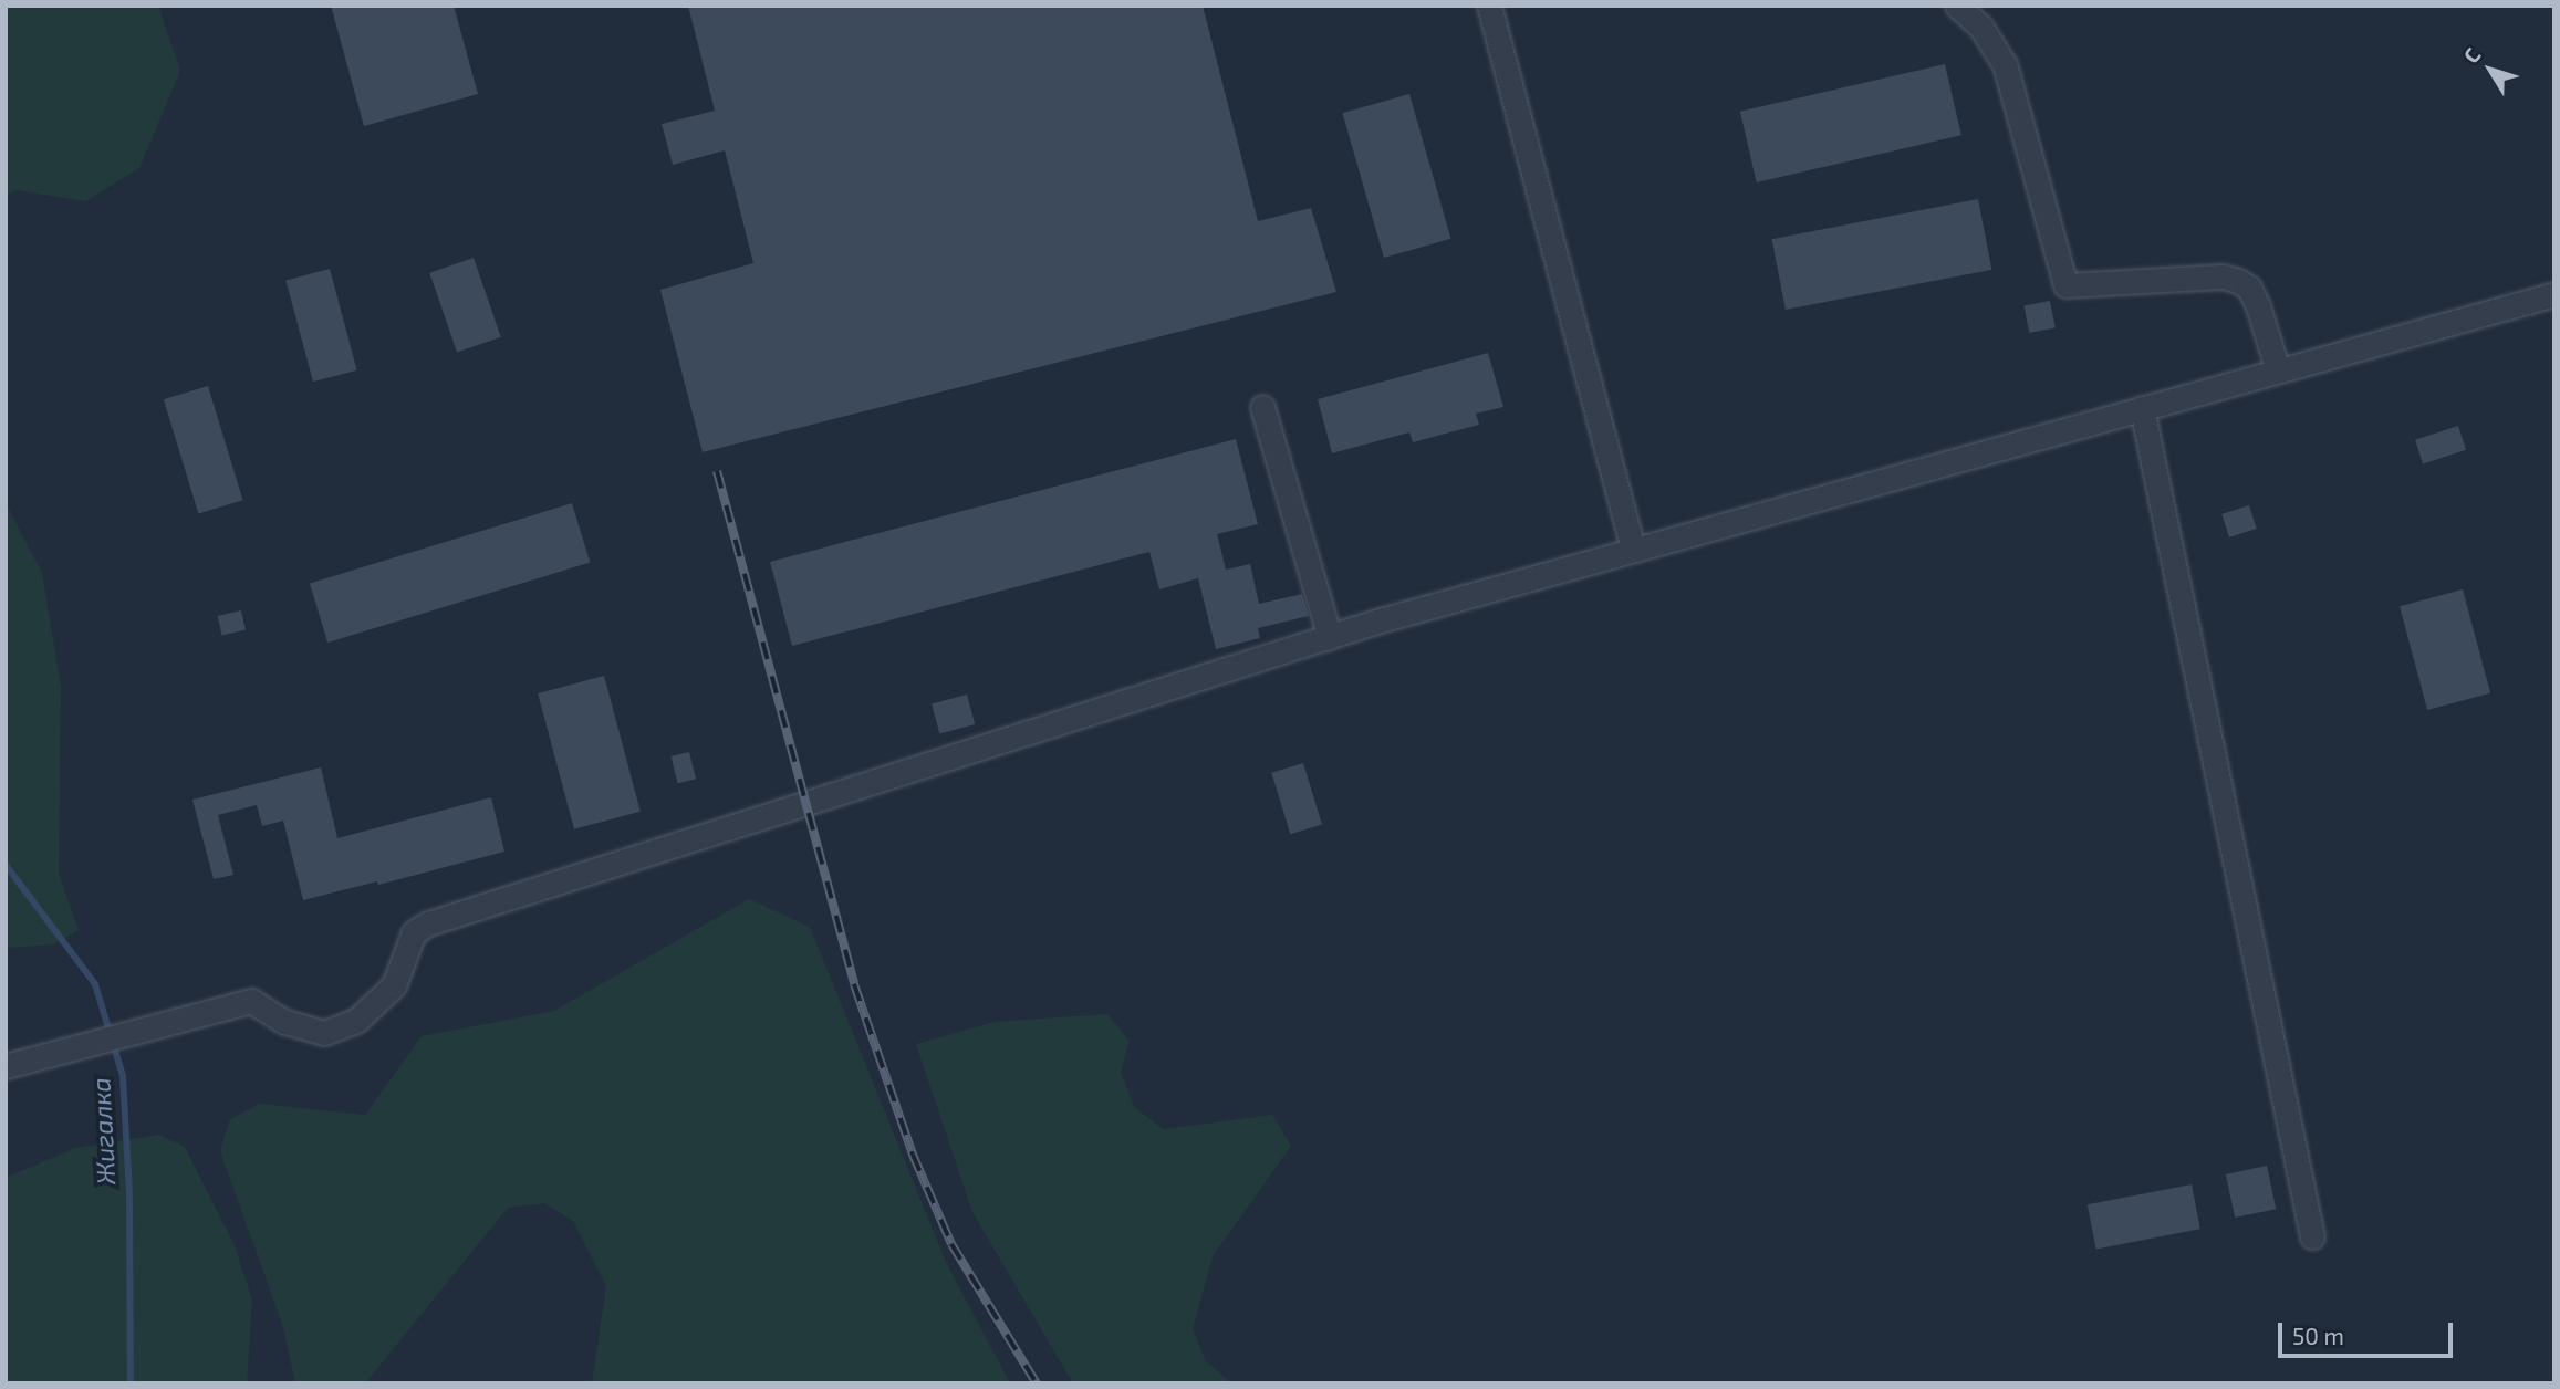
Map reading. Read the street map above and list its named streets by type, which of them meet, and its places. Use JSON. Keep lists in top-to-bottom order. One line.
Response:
{"water":["Жигалка"],"scale_bar":"50 m","north":"top left"}
